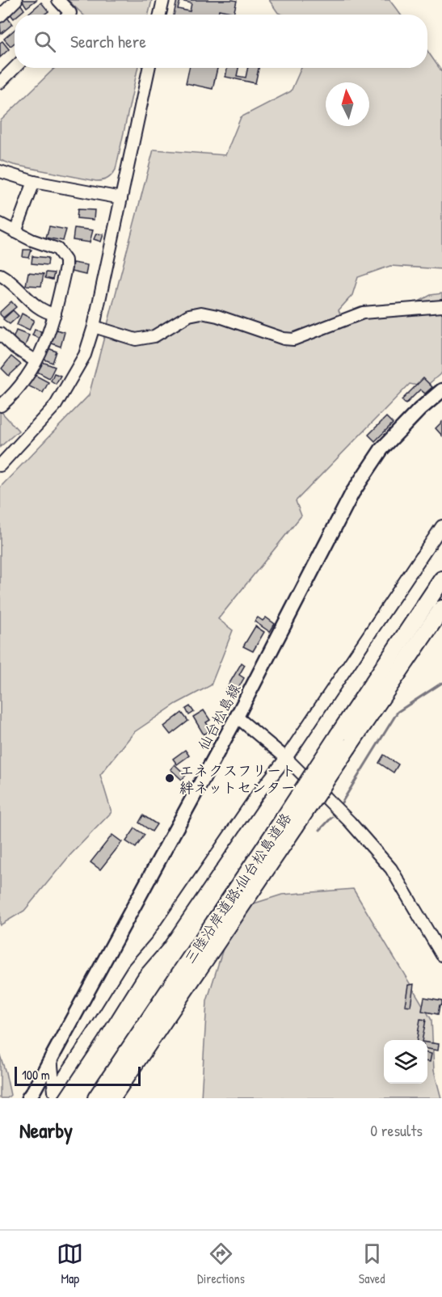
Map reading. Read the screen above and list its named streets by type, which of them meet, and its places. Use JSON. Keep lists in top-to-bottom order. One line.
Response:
{"streets":{"highway":["三陸沿岸道路;仙台松島道路"],"main road":["仙台松島線"]},"places":["エネクスフリート 絆ネットセンター"],"scale_bar":"100 m","north":"top","page":{"search":"Search here","scale":"100 m","heading":["Nearby","0 results"],"nav":["Map","Directions","Saved"]}}
